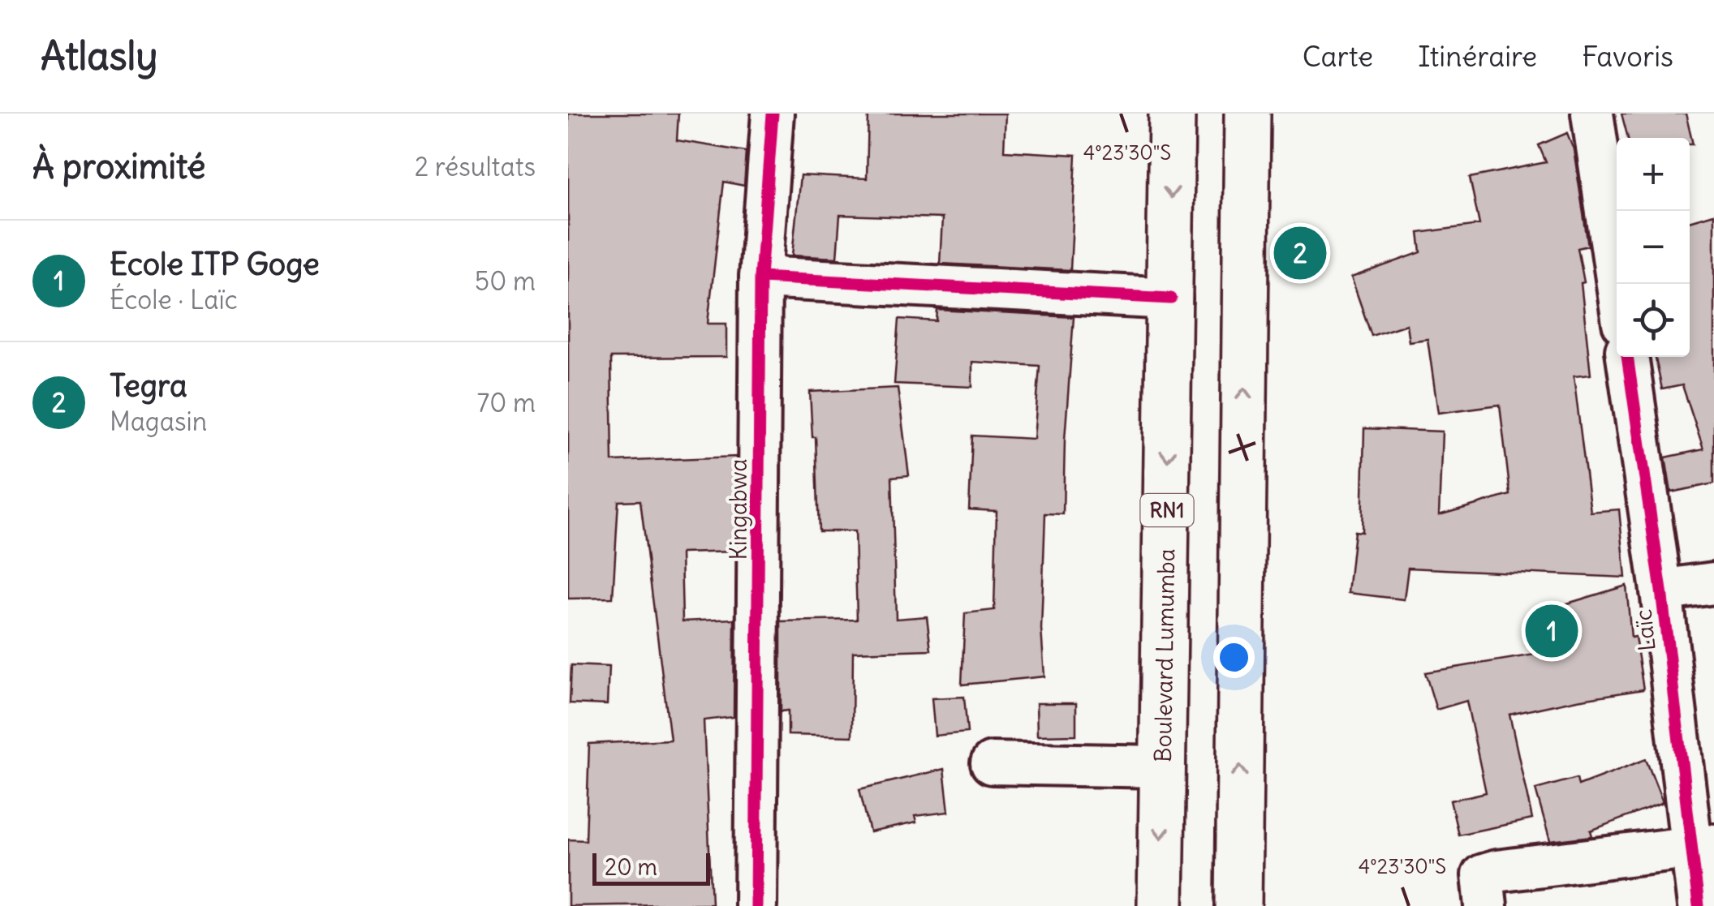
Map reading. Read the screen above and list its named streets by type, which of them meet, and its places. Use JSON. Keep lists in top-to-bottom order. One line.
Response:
{"streets":{"highway":["RN1","Boulevard Lumumba"],"street":["Kingabwa","Laïc"]},"scale_bar":"20 m","page":{"header":"Atlasly","nav":["Carte","Itinéraire","Favoris"],"heading":["À proximité","2 résultats"],"map_buttons":["+","−"],"list":[{"mark":"1","name":"Ecole ITP Goge","note":"École · Laïc","value":"50 m"},{"mark":"2","name":"Tegra","note":"Magasin","value":"70 m"}],"pins":["2","1"],"scale":"20 m"},"coordinates":["4°23'30\"S"]}
